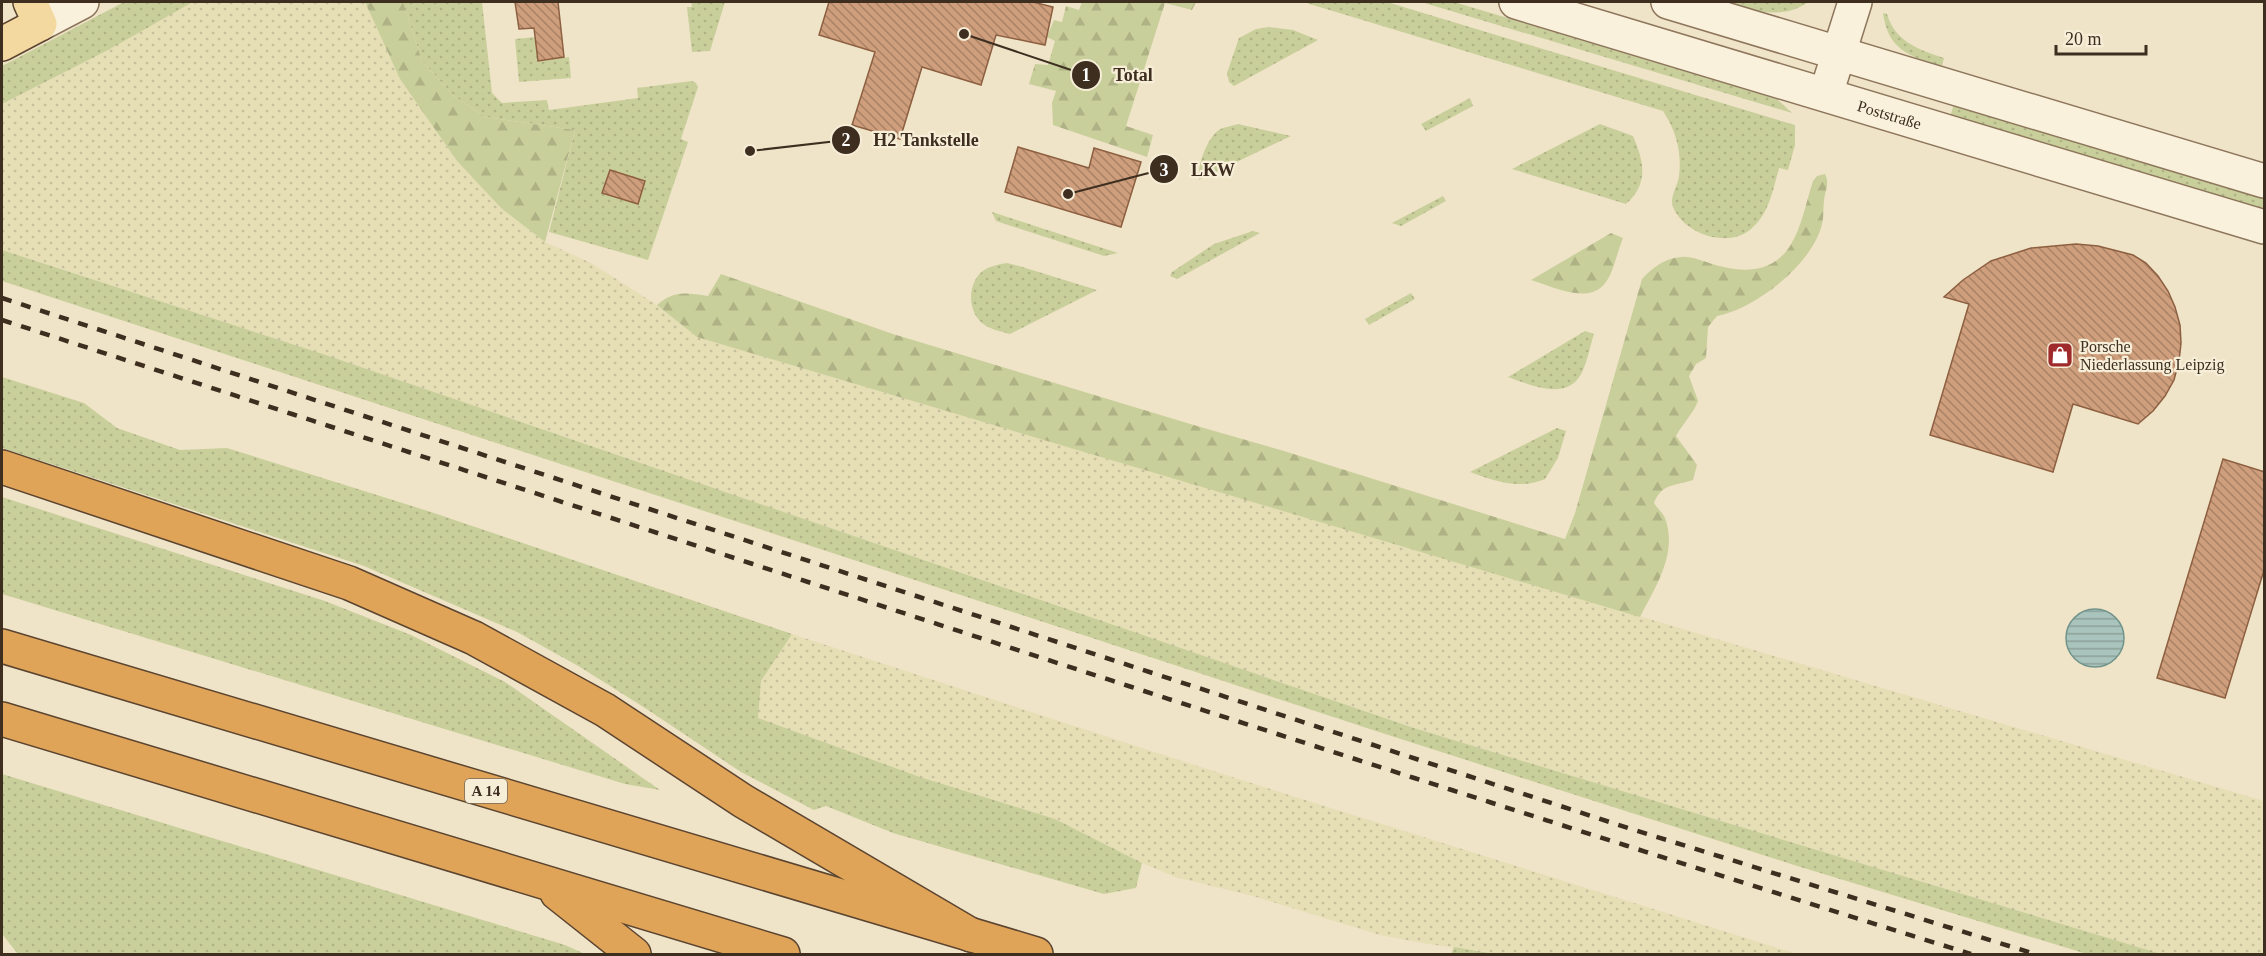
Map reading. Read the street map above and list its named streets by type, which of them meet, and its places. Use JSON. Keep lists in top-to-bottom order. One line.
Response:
{"streets":{"highway":["A 14"],"street":["Poststraße"]},"places":{"other":["Total","H2 Tankstelle","LKW"],"shop":["Porsche Niederlassung Leipzig"]},"scale_bar":"20 m"}
